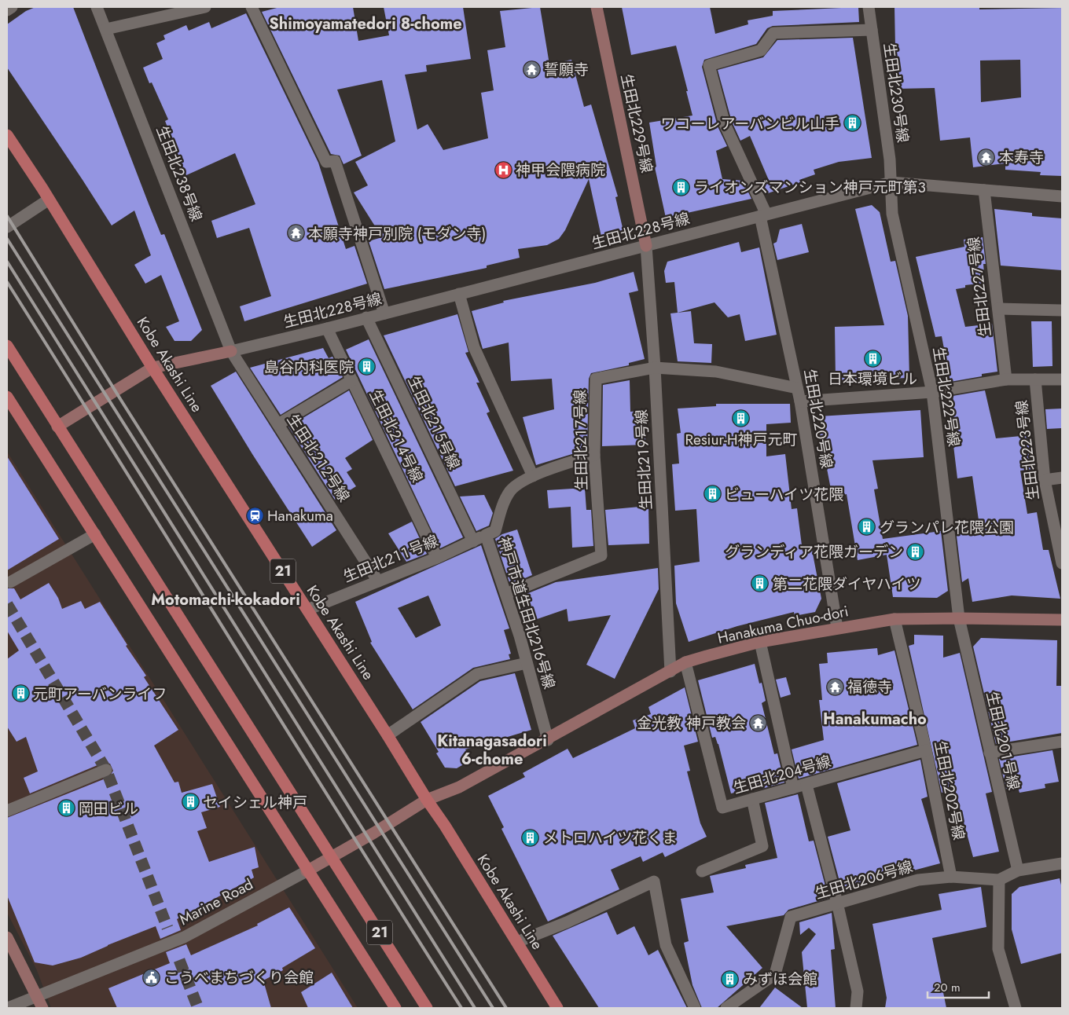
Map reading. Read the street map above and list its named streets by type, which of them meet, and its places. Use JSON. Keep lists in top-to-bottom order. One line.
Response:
{"streets":{"main road":["Kobe Akashi Line","21"],"street":["生田北２３０号線","生田北２２９号線","生田北２３８号線","生田北２２８号線","生田北２２７号線","生田北２２２号線","生田北２２０号線","生田北２１５号線","生田北２１４号線","生田北２１７号線","生田北２２３号線","生田北２１２号線","生田北２１９号線","生田北２１１号線","神戸市道生田北216号線","Hanakuma Chuo-dori","生田北２０１号線","生田北２０４号線","生田北２０２号線","生田北２０６号線","Marine Road"]},"crossings":[["生田北２３０号線","生田北２２８号線"],["生田北２３０号線","生田北２２２号線"],["生田北２３０号線","生田北２２０号線"],["生田北２２９号線","生田北２２８号線"],["生田北２２９号線","生田北２１９号線"],["生田北２３８号線","生田北２２８号線"],["生田北２３８号線","生田北２１２号線"],["生田北２２８号線","生田北２２７号線"],["生田北２２８号線","生田北２２２号線"],["生田北２２８号線","生田北２２０号線"],["生田北２２８号線","生田北２１５号線"],["生田北２２８号線","生田北２１４号線"],["生田北２２８号線","生田北２１２号線"],["生田北２２８号線","生田北２１９号線"],["Kobe Akashi Line","生田北２１１号線"],["Kobe Akashi Line","Hanakuma Chuo-dori"],["Kobe Akashi Line","Marine Road"],["生田北２２２号線","Hanakuma Chuo-dori"],["生田北２２２号線","生田北２０１号線"],["生田北２２０号線","生田北２１７号線"],["生田北２２０号線","Hanakuma Chuo-dori"],["生田北２１５号線","生田北２１１号線"],["生田北２１４号線","生田北２１１号線"],["生田北２１７号線","生田北２１９号線"],["生田北２１７号線","神戸市道生田北216号線"],["生田北２１２号線","生田北２１１号線"],["生田北２１９号線","Hanakuma Chuo-dori"],["生田北２１１号線","神戸市道生田北216号線"],["21","Marine Road"],["神戸市道生田北216号線","Hanakuma Chuo-dori"],["Hanakuma Chuo-dori","生田北２０１号線"],["Hanakuma Chuo-dori","生田北２０４号線"],["Hanakuma Chuo-dori","生田北２０２号線"],["Hanakuma Chuo-dori","Marine Road"],["生田北２０４号線","生田北２０２号線"],["生田北２０２号線","生田北２０６号線"]],"districts":["Shimoyamatedori 8-chome","Motomachi-kokadori","Hanakumacho","Kitanagasadori 6-chome"],"places":{"temple":["誓願寺","本寿寺","本願寺神戸別院 (モダン寺)","福徳寺","金光教 神戸教会"],"building":["ワコーレアーバンビル山手","ライオンズマンション神戸元町第3","日本環境ビル","島谷内科医院","Resiur-H神戸元町","ビューハイツ花隈","グランパレ花隈公園","グランディア花隈ガーデン","第二花隈ダイヤハイツ","元町アーバンライフ","セイシェル神戸","岡田ビル","メトロハイツ花くま","みずほ会館"],"hospital":["神甲会隈病院"],"station":["Hanakuma"],"public building":["こうべまちづくり会館"]},"scale_bar":"20 m"}
